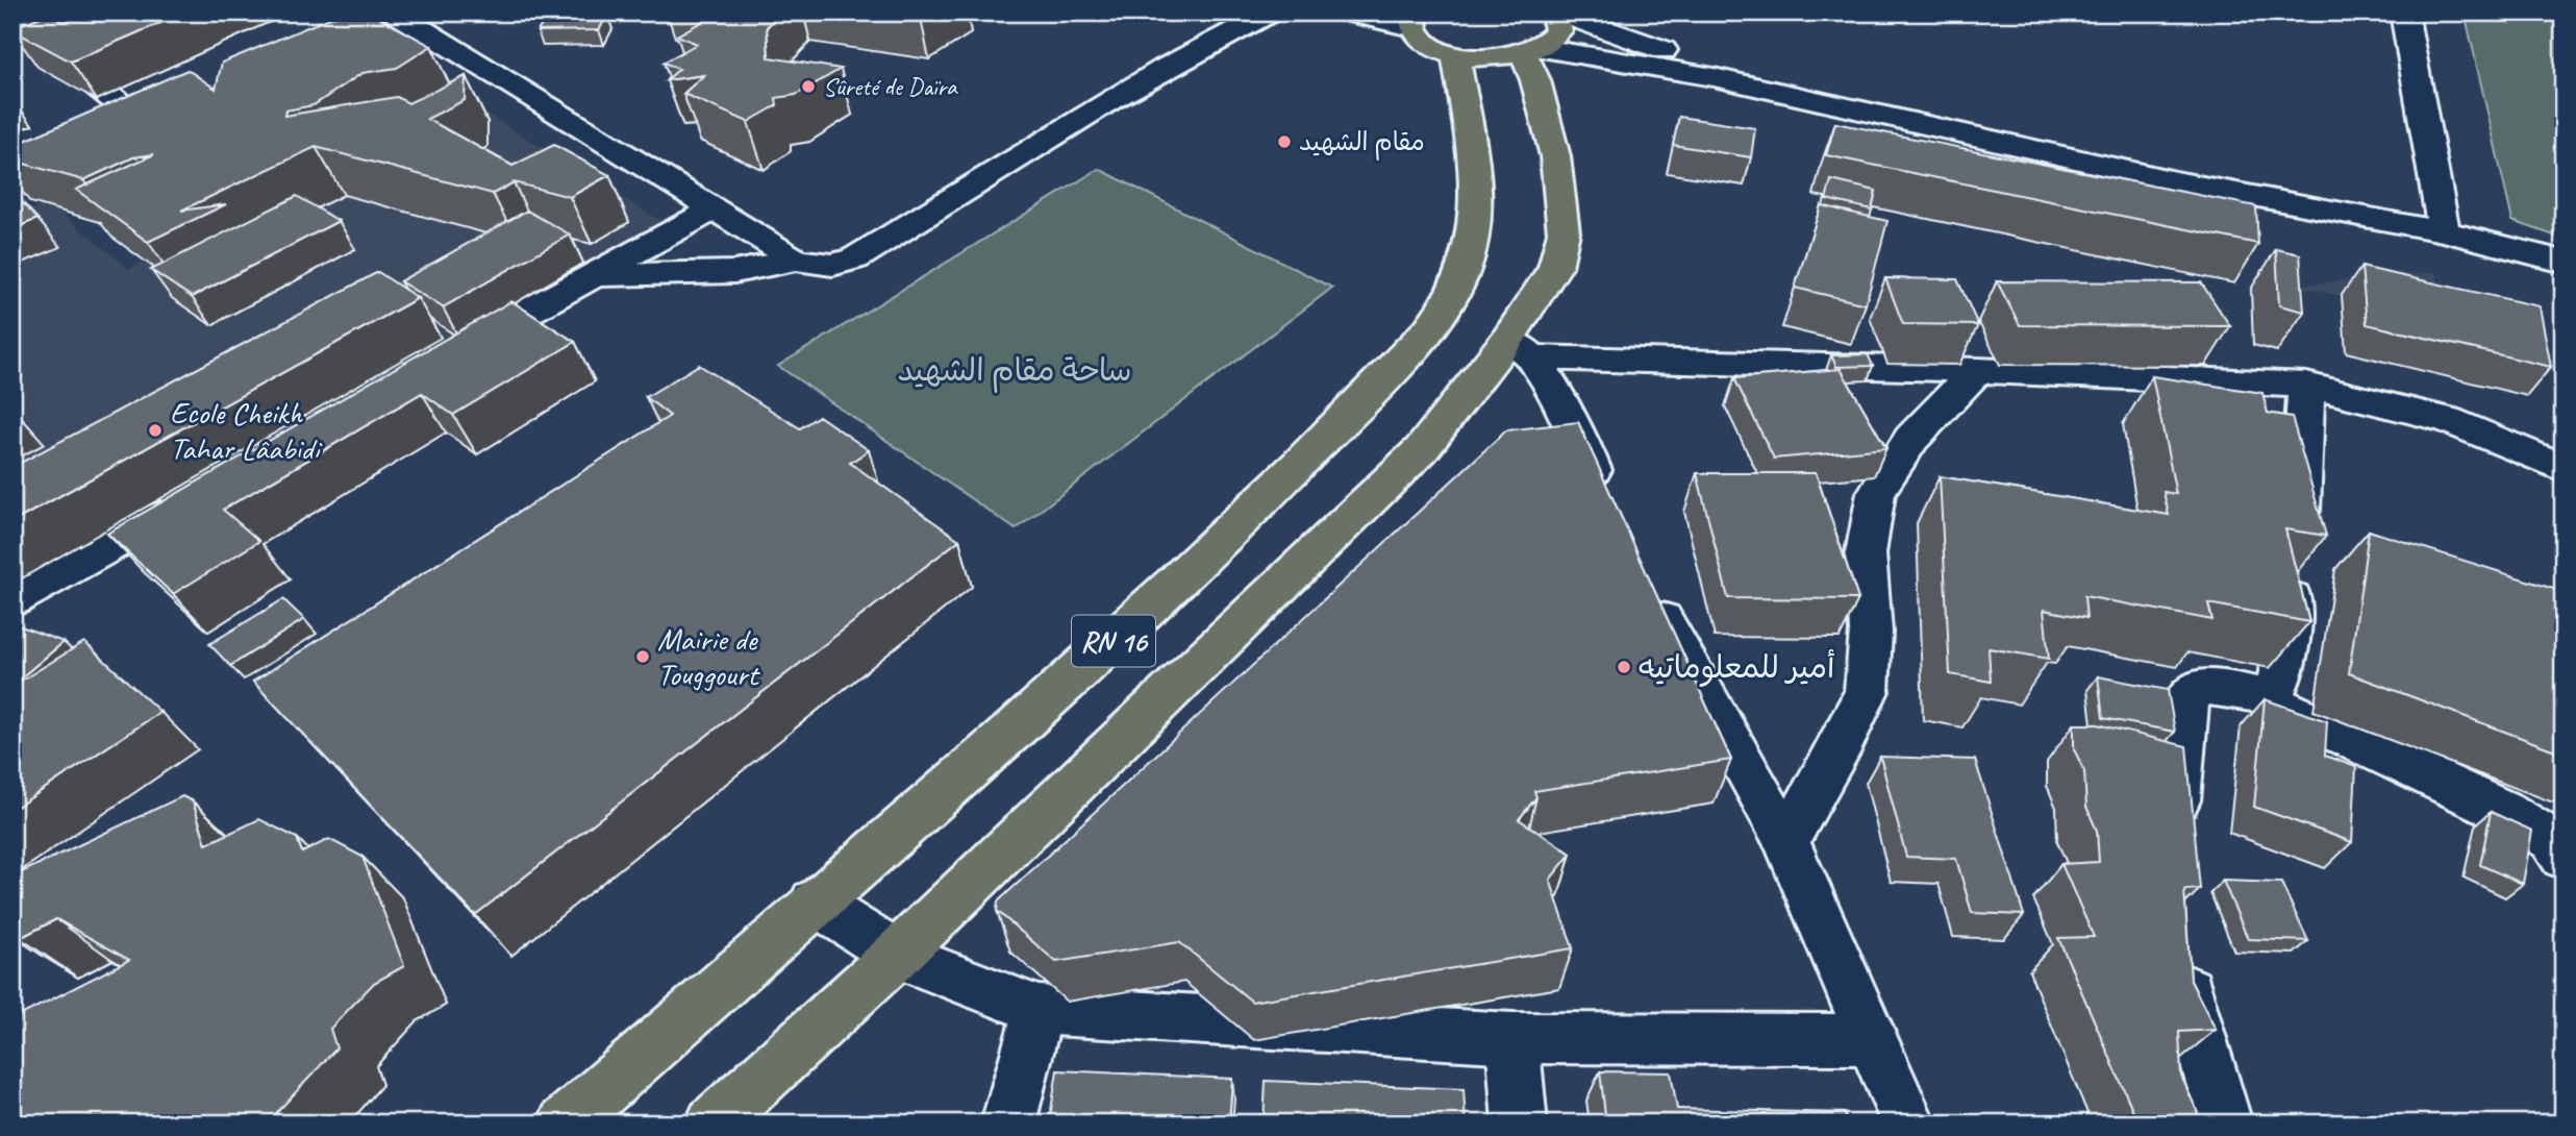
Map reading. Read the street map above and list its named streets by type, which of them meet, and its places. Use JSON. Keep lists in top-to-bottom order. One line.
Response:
{"streets":{"main road":["RN 16"]},"parks":["ساحة مقام الشهيد"],"places":["Sûreté de Daïra","مقام الشهيد","Ecole Cheikh Tahar Lâabidi","Mairie de Touggourt","أمیر للمعلوماتیه"]}
